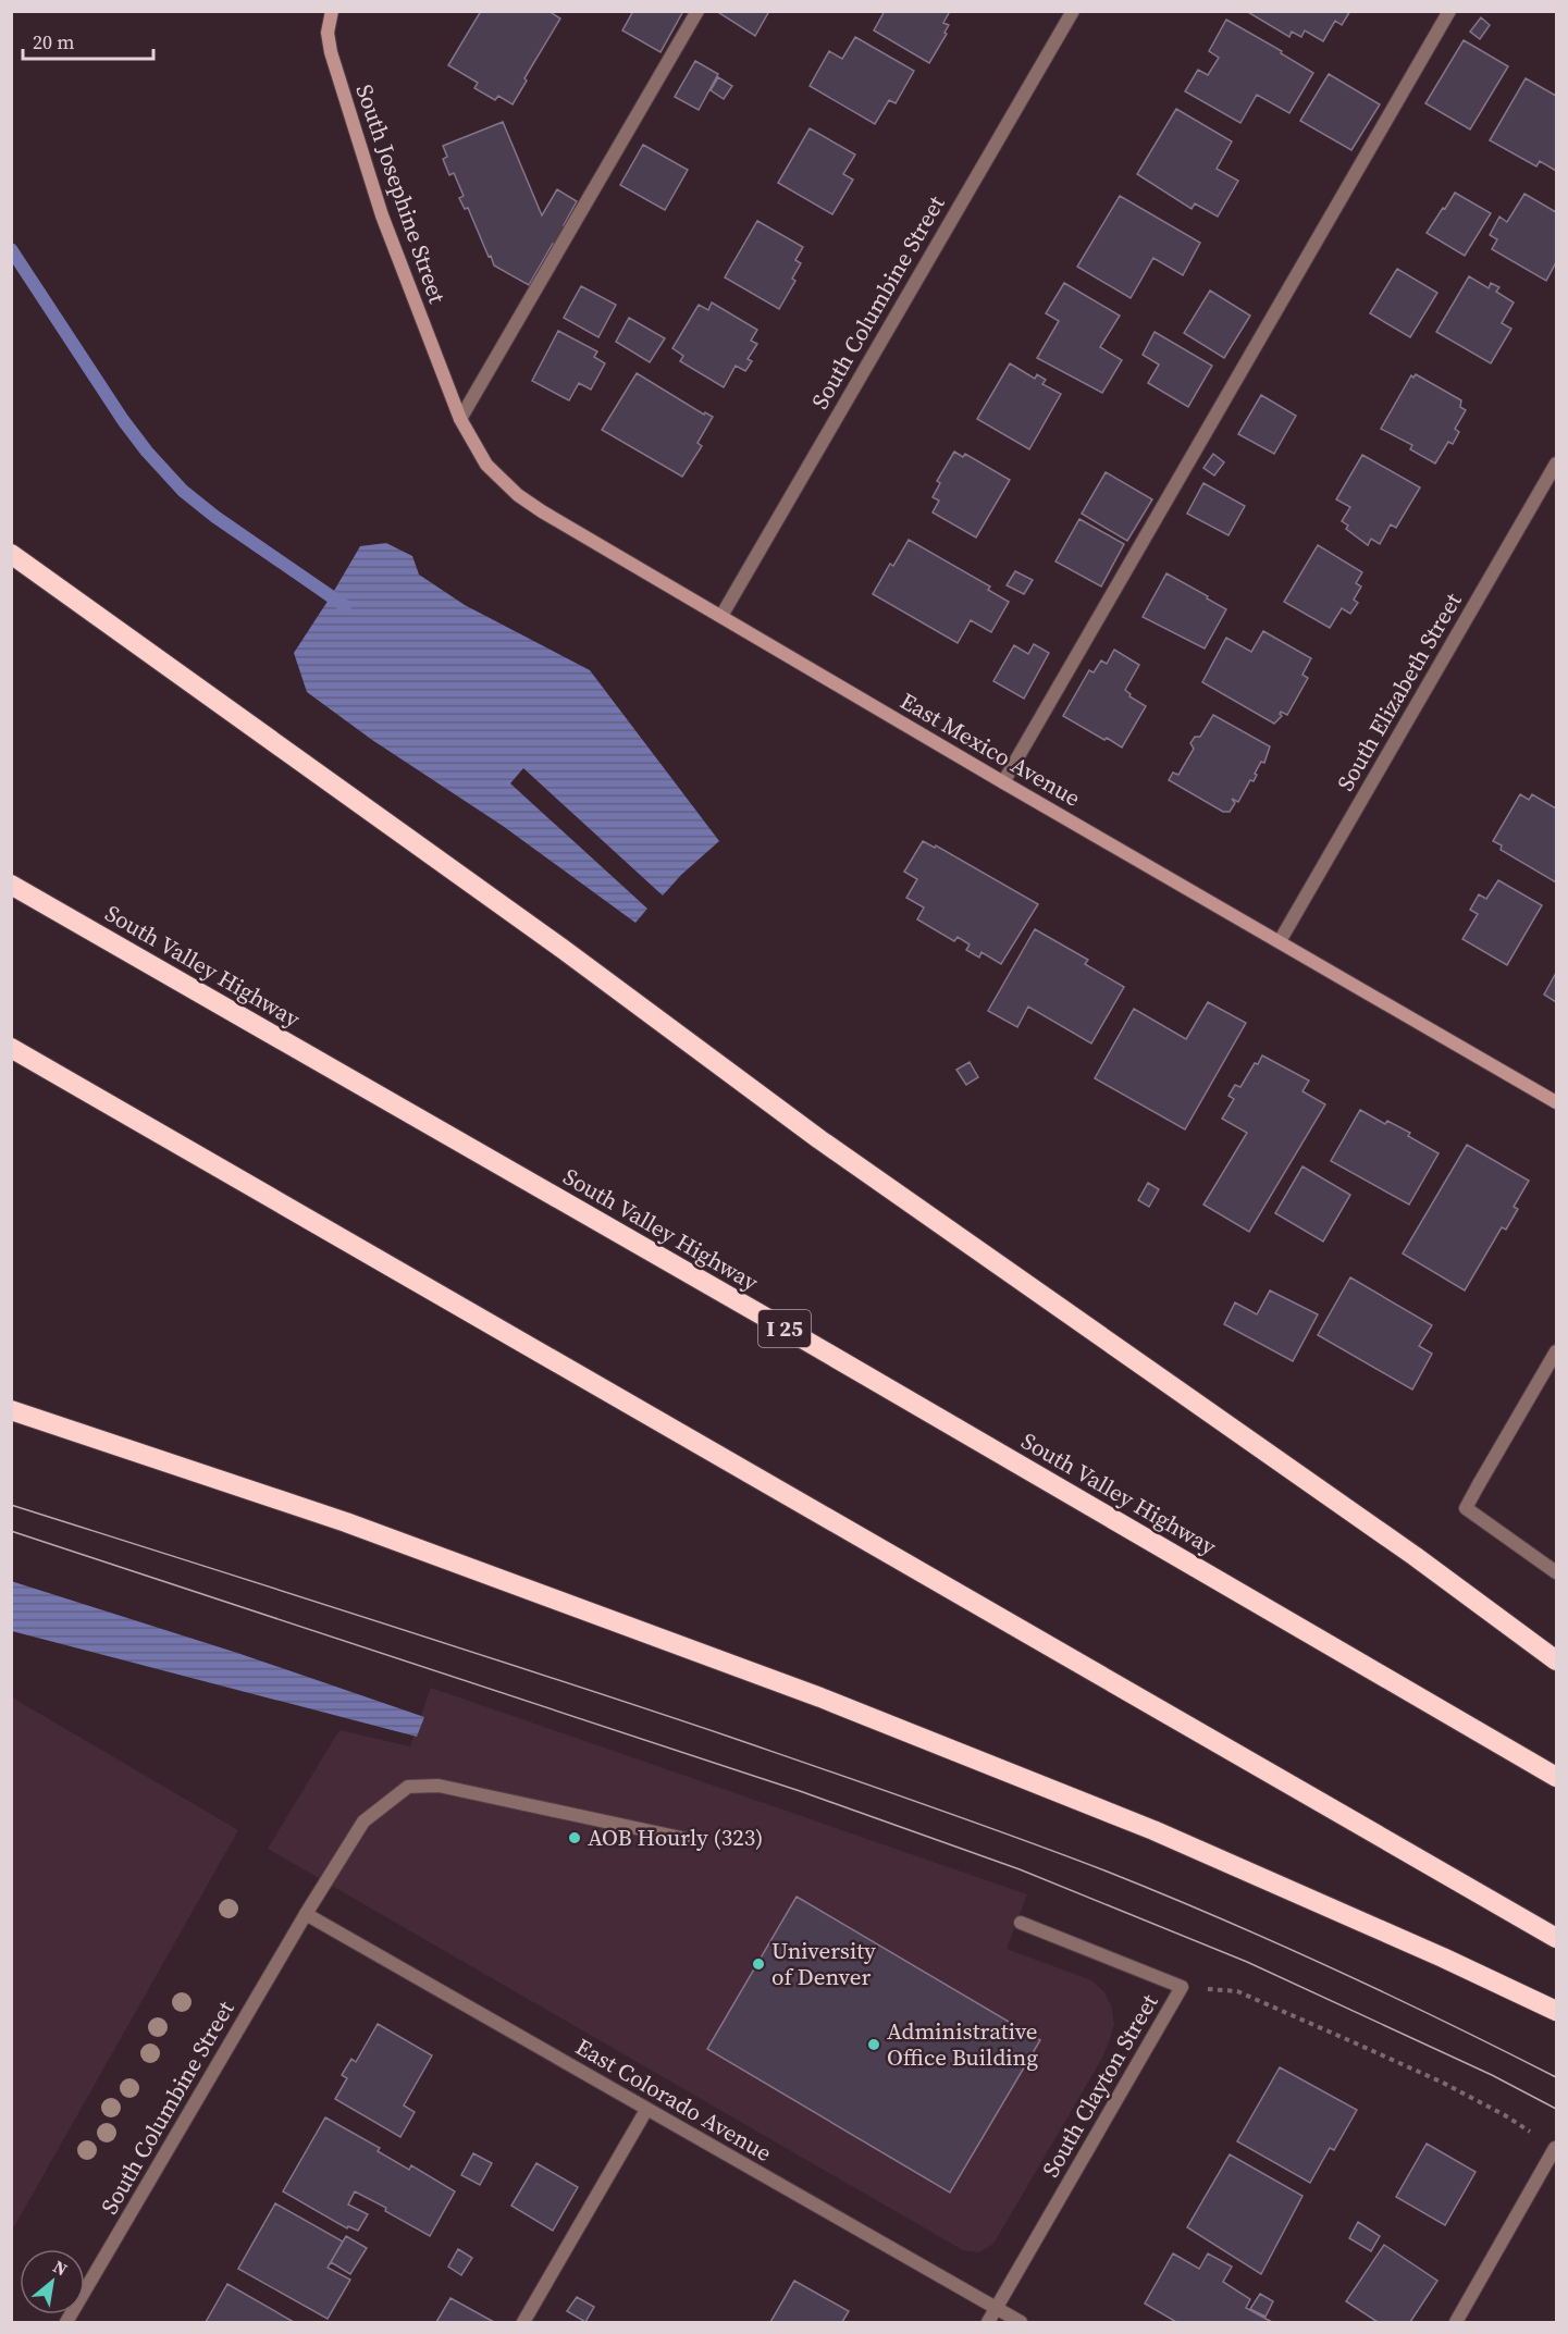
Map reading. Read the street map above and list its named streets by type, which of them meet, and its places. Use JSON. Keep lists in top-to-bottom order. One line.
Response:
{"streets":{"highway":["South Valley Highway","I 25"],"street":["South Josephine Street","South Columbine Street","South Elizabeth Street","East Mexico Avenue","South Clayton Street","East Colorado Avenue"]},"crossings":[["South Josephine Street","East Mexico Avenue"],["South Columbine Street","East Mexico Avenue"],["South Columbine Street","East Colorado Avenue"],["South Elizabeth Street","East Mexico Avenue"],["South Clayton Street","East Colorado Avenue"]],"places":["AOB Hourly (323)","University of Denver","Administrative Office Building"],"scale_bar":"20 m","north":"top right"}
